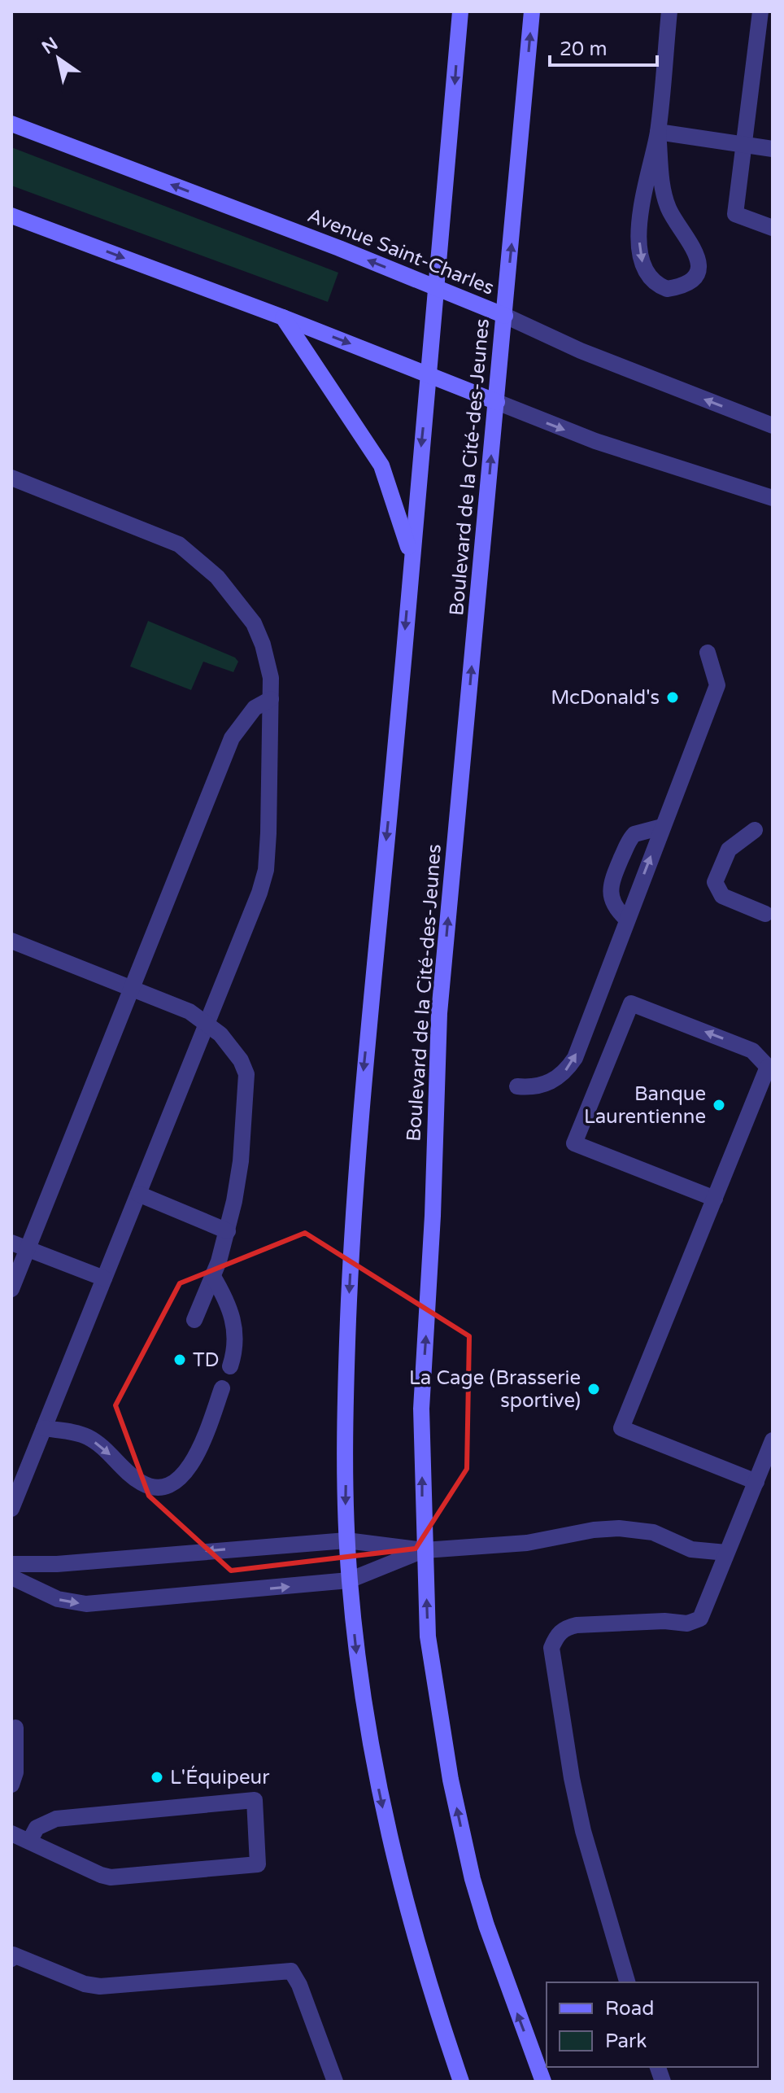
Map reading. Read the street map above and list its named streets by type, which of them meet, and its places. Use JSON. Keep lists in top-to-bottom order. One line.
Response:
{"streets":{"main road":["Avenue Saint-Charles","Boulevard de la Cité-des-Jeunes"]},"crossings":[["Avenue Saint-Charles","Boulevard de la Cité-des-Jeunes"]],"places":["McDonald's","Banque Laurentienne","TD","La Cage (Brasserie sportive)","L'Équipeur"],"legend":["Road","Park"],"scale_bar":"20 m","north":"top left"}
